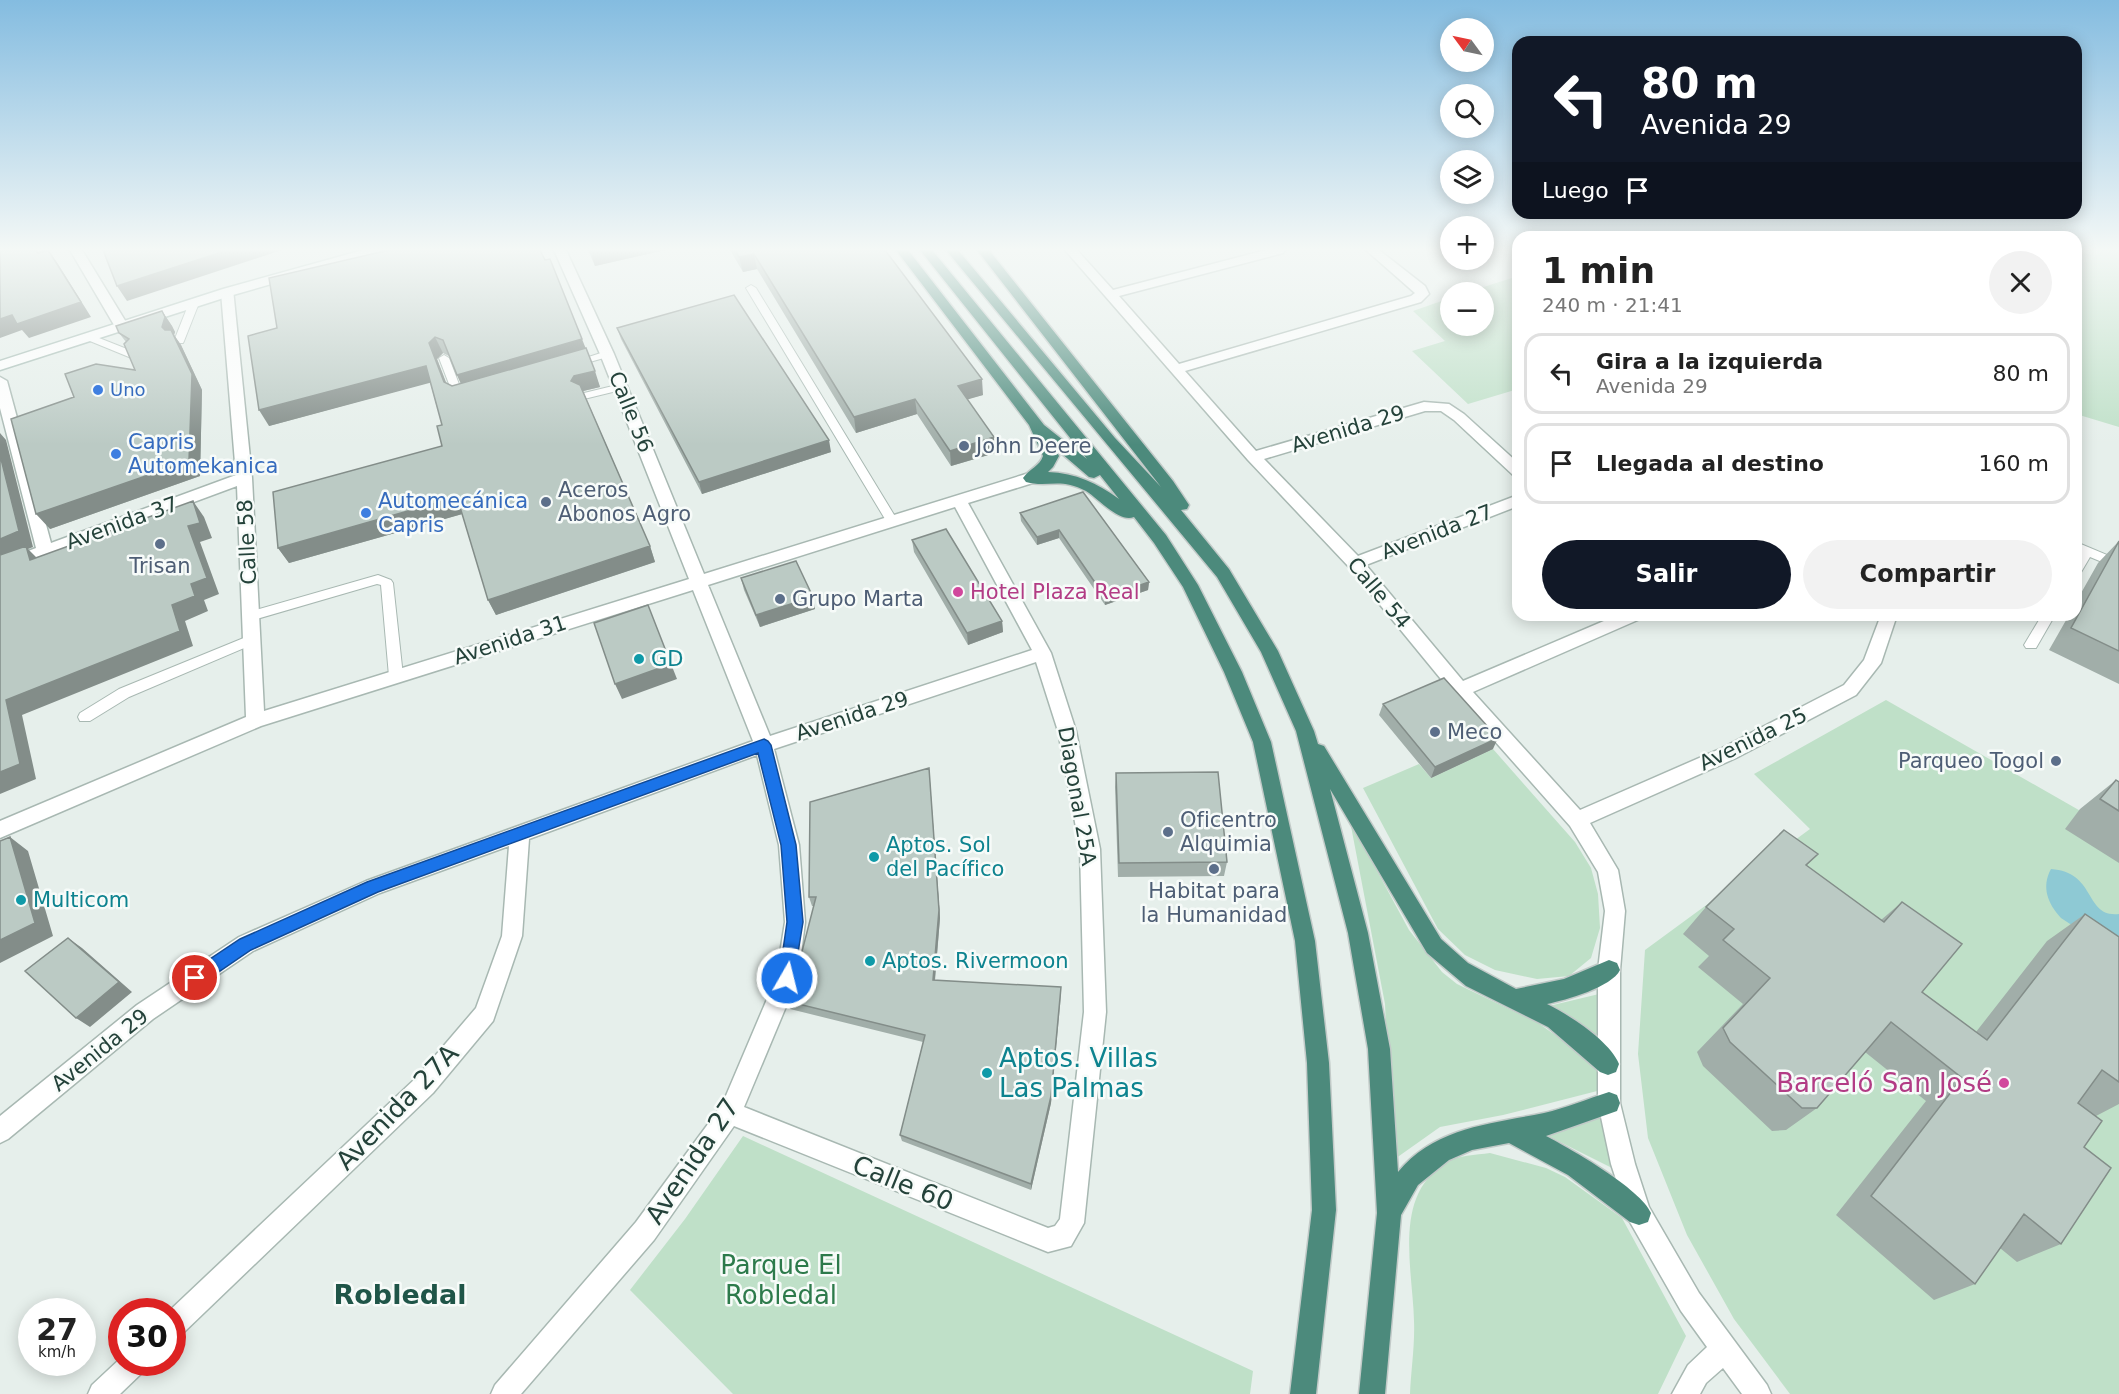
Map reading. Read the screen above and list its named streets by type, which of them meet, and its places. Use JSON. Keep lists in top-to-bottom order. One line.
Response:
{"streets":{"street":["Calle 56","Avenida 29","Avenida 37","Avenida 27","Calle 58","Calle 54","Avenida 31","Avenida 25","Diagonal 25A","Avenida 27A","Calle 60"]},"crossings":[["Calle 56","Avenida 29"],["Calle 56","Avenida 27"],["Calle 56","Avenida 31"],["Avenida 29","Avenida 27"],["Avenida 29","Calle 54"],["Avenida 29","Diagonal 25A"],["Avenida 29","Avenida 27A"],["Avenida 37","Calle 58"],["Avenida 27","Calle 54"],["Avenida 27","Calle 60"],["Calle 58","Avenida 31"],["Calle 54","Avenida 25"],["Avenida 31","Diagonal 25A"],["Diagonal 25A","Calle 60"]],"districts":["Robledal"],"parks":["Parque El Robledal"],"places":["Uno","John Deere","Capris Automekanica","Aceros Abonos Agro","Automecánica Capris","Trisan","Hotel Plaza Real","Grupo Marta","GD","Meco","Parqueo Togol","Oficentro Alquimia","Aptos. Sol del Pacífico","Habitat para la Humanidad","Multicom","Aptos. Rivermoon","Aptos. Villas Las Palmas","Barceló San José"],"north":"top left","page":{"map_buttons":["+","−"],"turn":["80 m","Avenida 29"],"then":"Luego","heading":["1 min","240 m · 21:41"],"list":[{"name":"Gira a la izquierda","note":"Avenida 29","value":"80 m"},{"name":"Llegada al destino","value":"160 m"}],"buttons":["Salir","Compartir"],"speed":"27 km/h","limit":"30"}}
